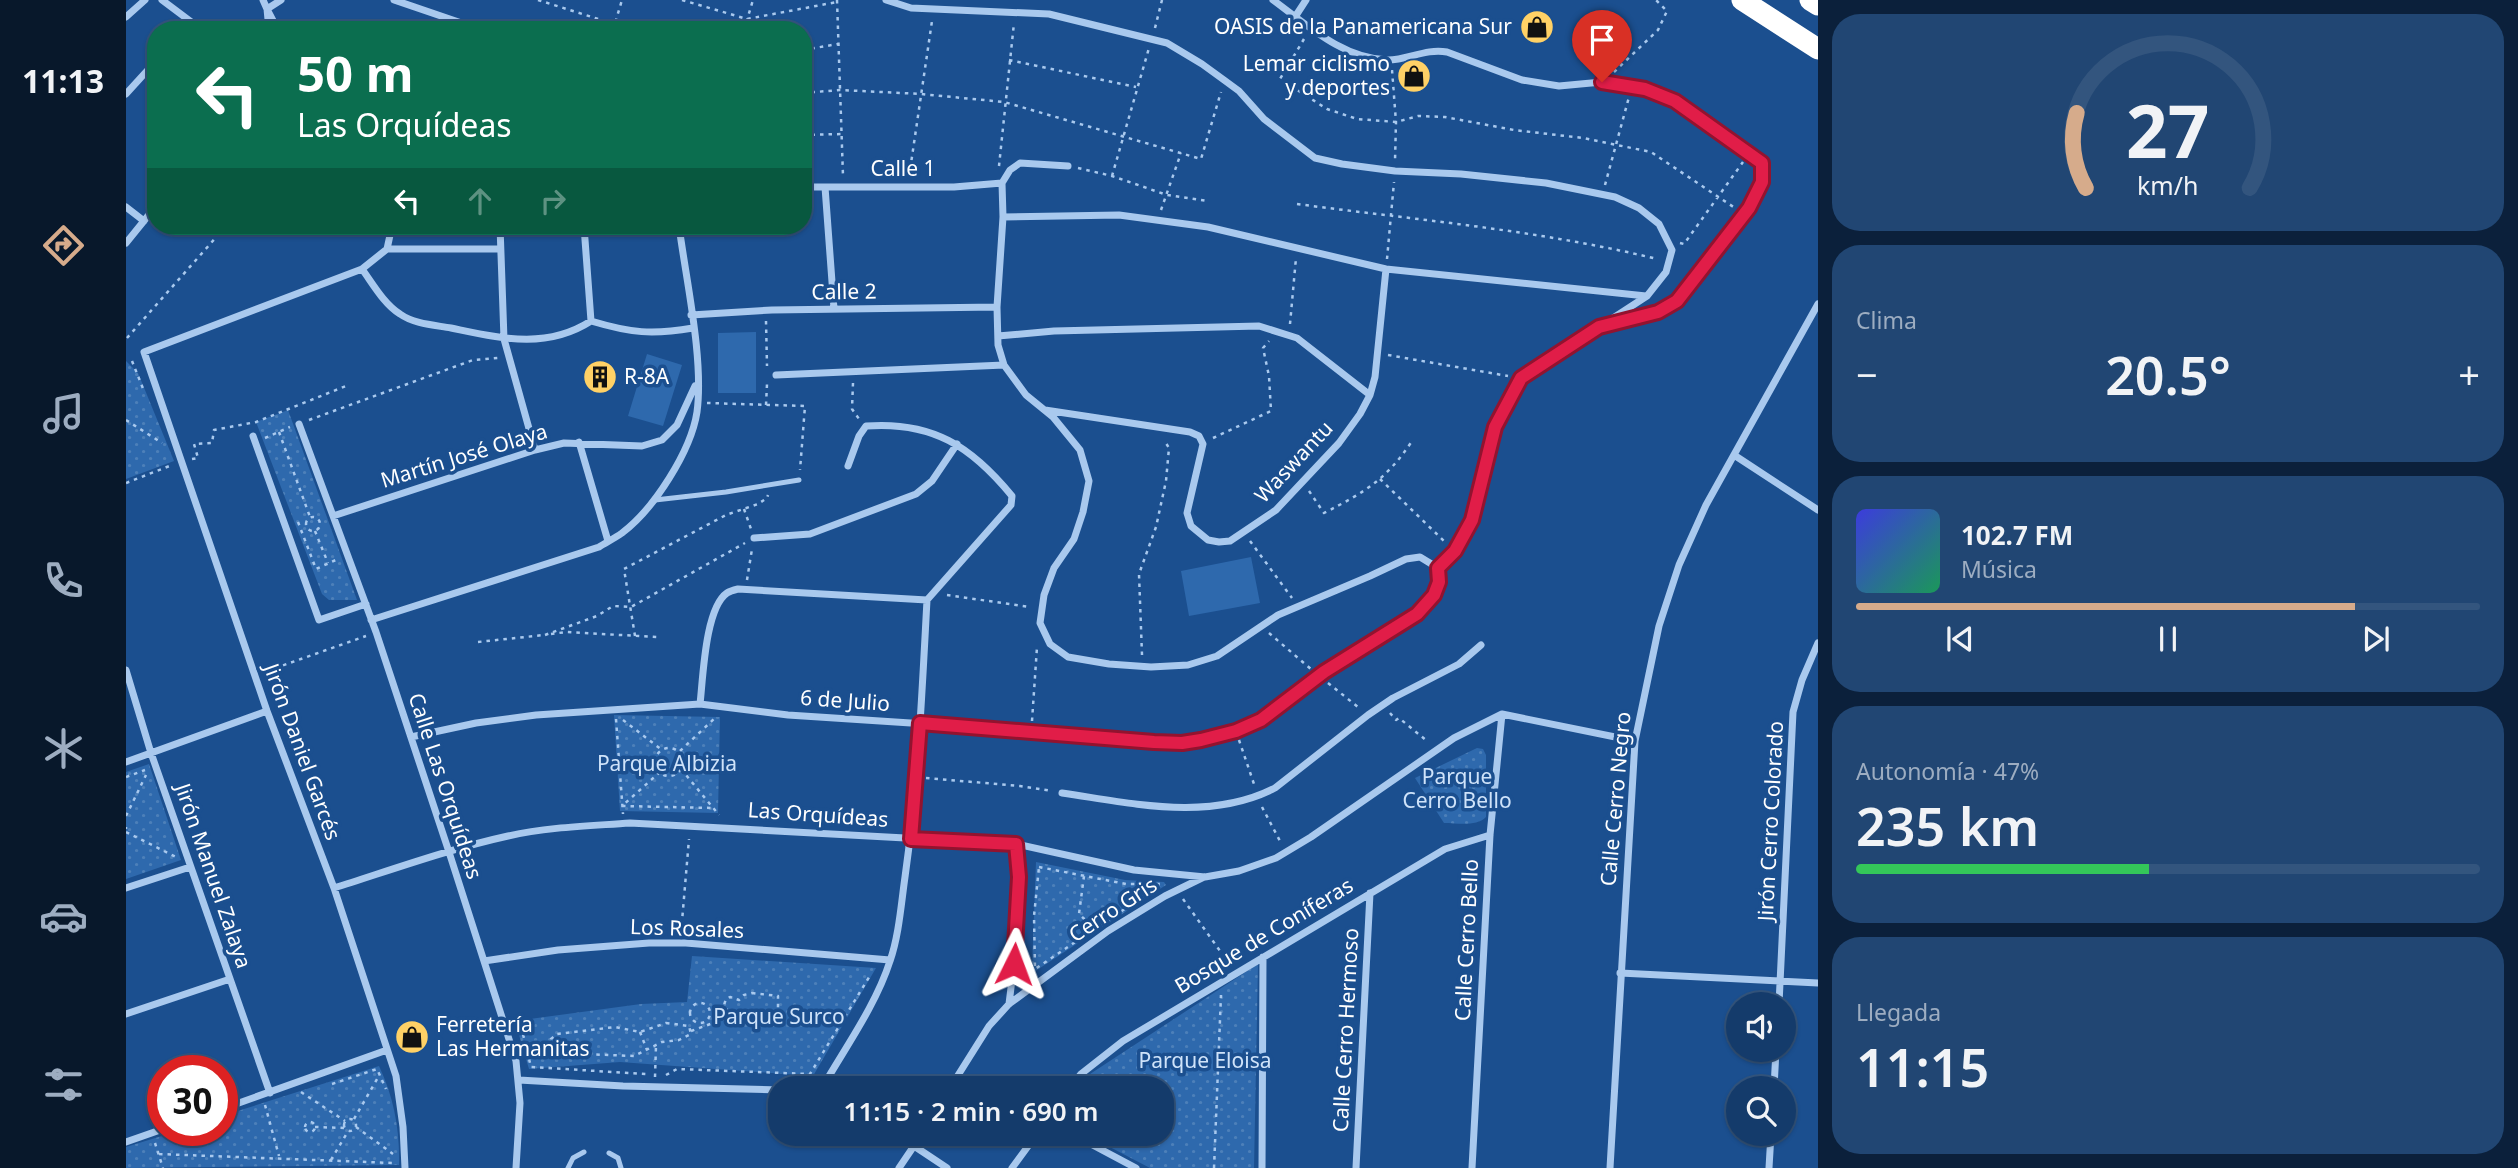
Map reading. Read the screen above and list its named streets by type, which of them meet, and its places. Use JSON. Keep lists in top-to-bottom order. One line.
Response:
{"streets":{"street":["Calle 1","Calle 2","Martín José Olaya","Waswantu","6 de Julio","Jirón Daniel Garcés","Calle Las Orquídeas","Calle Cerro Negro","Las Orquídeas","Jirón Cerro Colorado","Jirón Manuel Zalaya","Cerro Gris","Los Rosales","Bosque de Coníferas","Calle Cerro Bello","Calle Cerro Hermoso"]},"crossings":[["Martín José Olaya","Calle Las Orquídeas"],["6 de Julio","Calle Las Orquídeas"],["Jirón Daniel Garcés","Las Orquídeas"],["Calle Las Orquídeas","Las Orquídeas"],["Calle Las Orquídeas","Los Rosales"],["Las Orquídeas","Cerro Gris"],["Las Orquídeas","Calle Cerro Bello"],["Bosque de Coníferas","Calle Cerro Bello"],["Bosque de Coníferas","Calle Cerro Hermoso"]],"parks":["Parque Albizia","Parque Cerro Bello","Parque Surco","Parque Eloisa"],"places":{"shop":["OASIS de la Panamericana Sur","Lemar ciclismo y deportes","Ferretería Las Hermanitas"],"building":["R-8A"]},"page":{"tabs":"11:13","turn":["50 m","Las Orquídeas"],"tile":["Clima",["Autonomía · 47%","235 km"],["Llegada","11:15"]],"heat":["−","20.5°","+"],"song":["102.7 FM","Música"],"limit":"30","trip":"11:15 · 2 min · 690 m","gauge":["27","km/h"]}}
